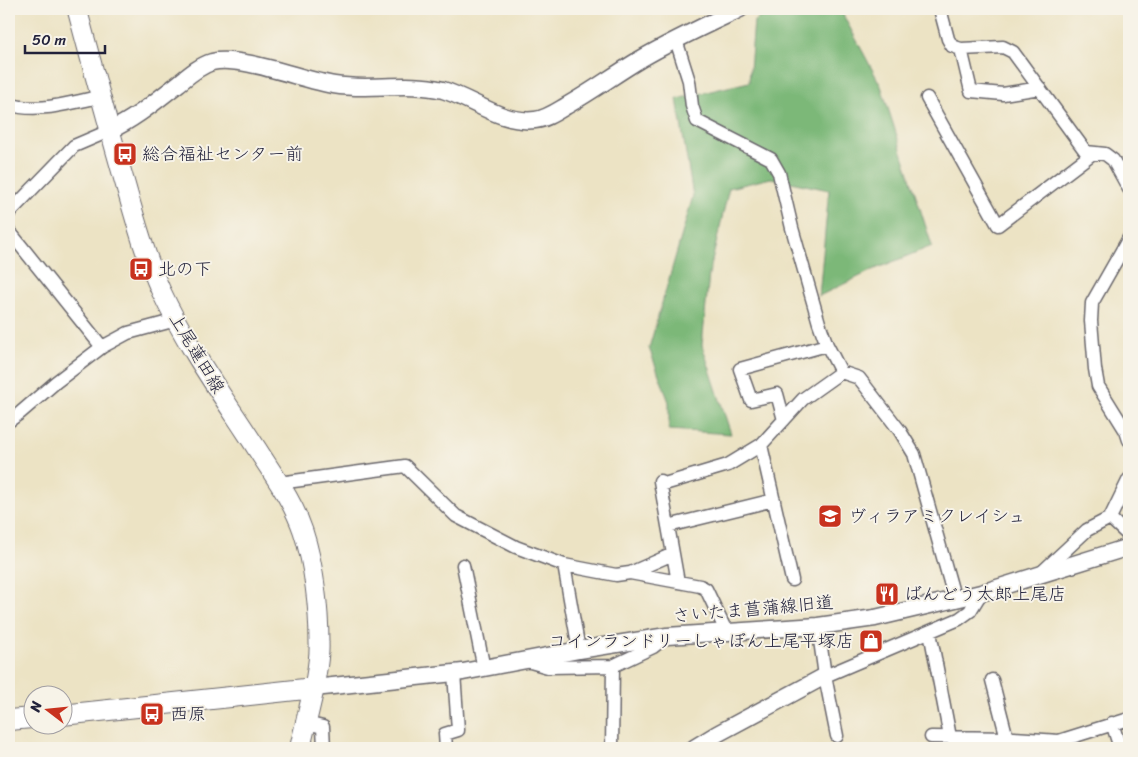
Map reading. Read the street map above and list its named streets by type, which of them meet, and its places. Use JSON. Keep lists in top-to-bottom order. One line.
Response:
{"streets":{"main road":["上尾蓮田線"],"street":["さいたま菖蒲線旧道"]},"crossings":[["上尾蓮田線","さいたま菖蒲線旧道"]],"places":{"bus stop":["総合福祉センター前","北の下","西原"],"school or university":["ヴィラアミクレイシュ"],"restaurant":["ばんどう太郎上尾店"],"shop":["コインランドリーしゃぼん上尾平塚店"]},"scale_bar":"50 m","north":"left"}
